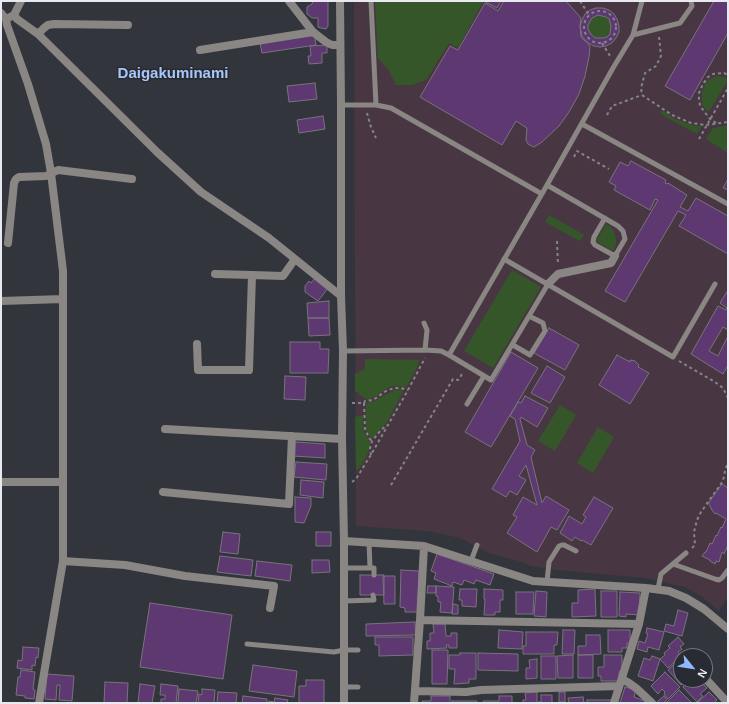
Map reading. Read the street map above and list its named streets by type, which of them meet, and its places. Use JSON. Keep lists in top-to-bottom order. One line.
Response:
{"districts":["Daigakuminami"],"north":"bottom right"}
